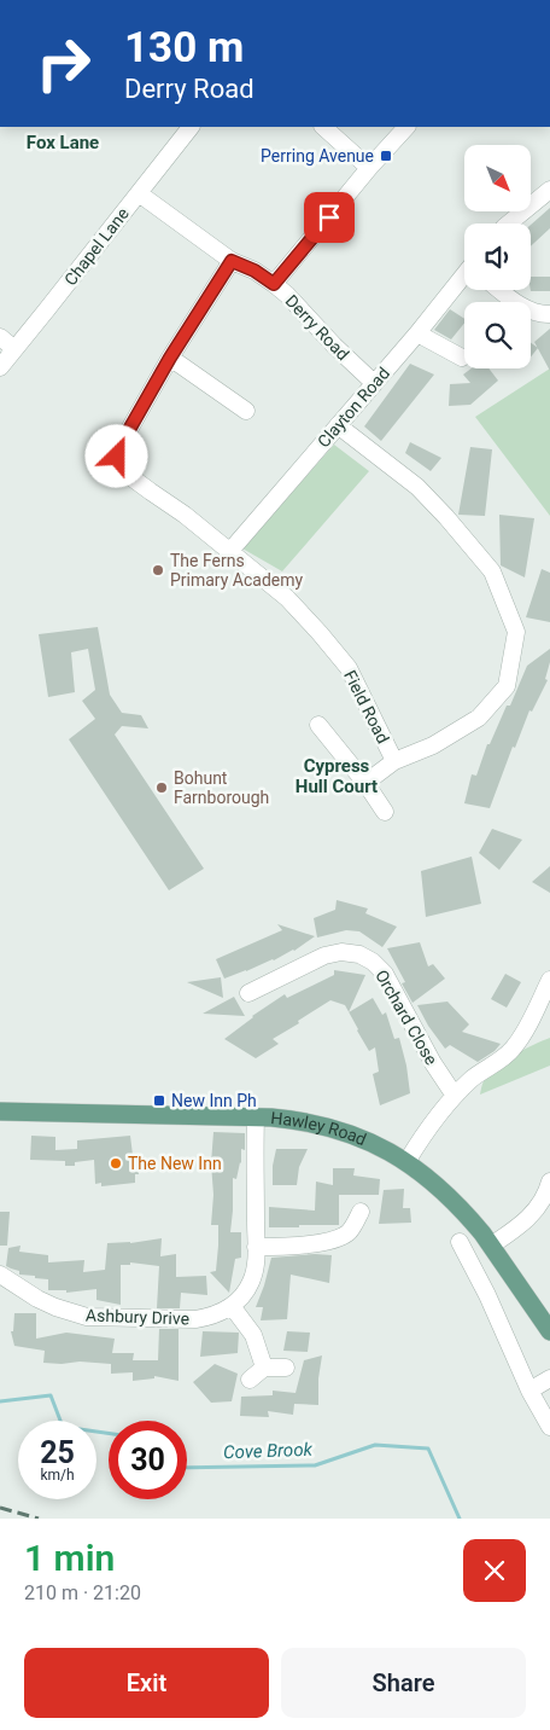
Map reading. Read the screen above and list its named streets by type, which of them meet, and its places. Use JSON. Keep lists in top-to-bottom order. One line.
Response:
{"streets":{"main road":["Hawley Road"],"street":["Chapel Lane","Derry Road","Clayton Road","Field Road","Orchard Close","Ashbury Drive"]},"crossings":[["Chapel Lane","Derry Road"],["Derry Road","Clayton Road"],["Clayton Road","Field Road"],["Hawley Road","Ashbury Drive"]],"districts":["Fox Lane","Cypress Hull Court"],"water":["Cove Brook"],"places":{"transit":["Perring Avenue","New Inn Ph"],"other":["The Ferns Primary Academy","Bohunt Farnborough","The New Inn"]},"north":"bottom right","page":{"turn":["130 m","Derry Road"],"speed":"25 km/h","limit":"30","heading":["1 min","210 m · 21:20"],"buttons":["Exit","Share"]}}
